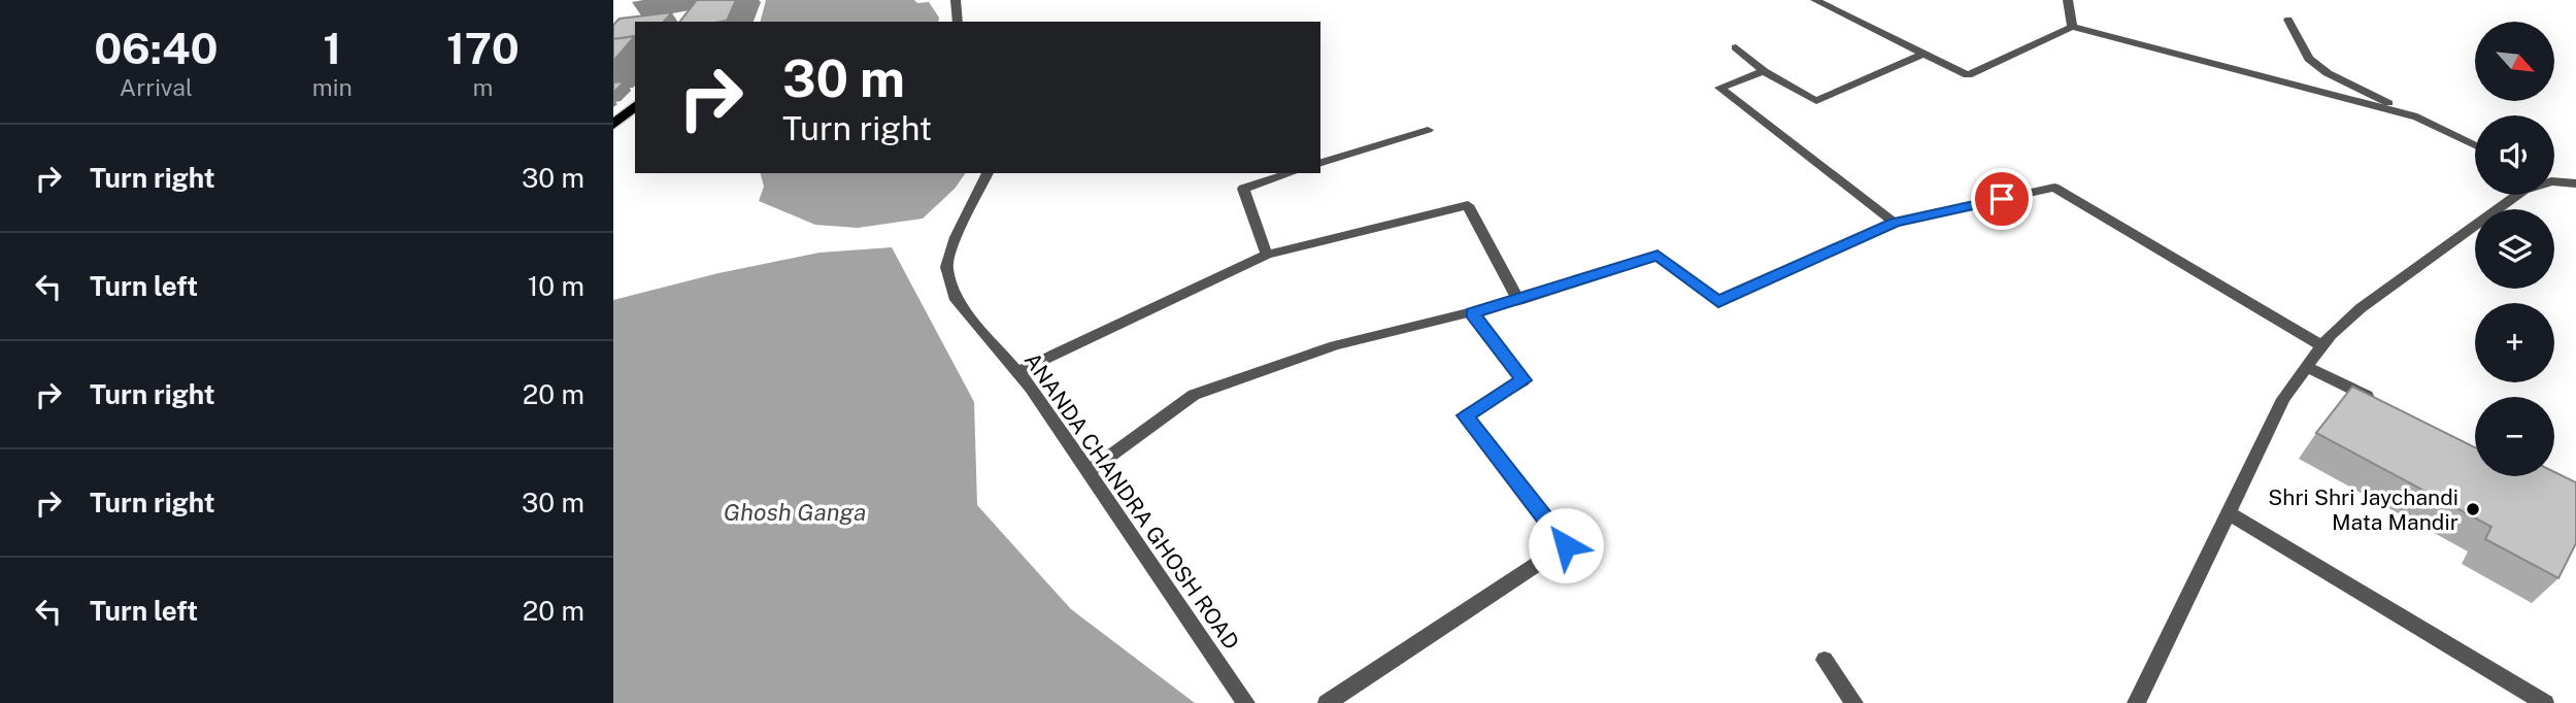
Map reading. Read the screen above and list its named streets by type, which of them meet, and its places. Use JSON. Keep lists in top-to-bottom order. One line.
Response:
{"streets":{"street":["ANANDA CHANDRA GHOSH ROAD"]},"water":["Ghosh Ganga"],"places":["Shri Shri Jaychandi Mata Mandir"],"north":"bottom right","page":{"eta":["06:40","Arrival","1","min","170","m"],"map_buttons":["+","−"],"turn":["30 m","Turn right"],"list":[{"name":"Turn right","value":"30 m"},{"name":"Turn left","value":"10 m"},{"name":"Turn right","value":"20 m"},{"name":"Turn right","value":"30 m"},{"name":"Turn left","value":"20 m"}]}}
